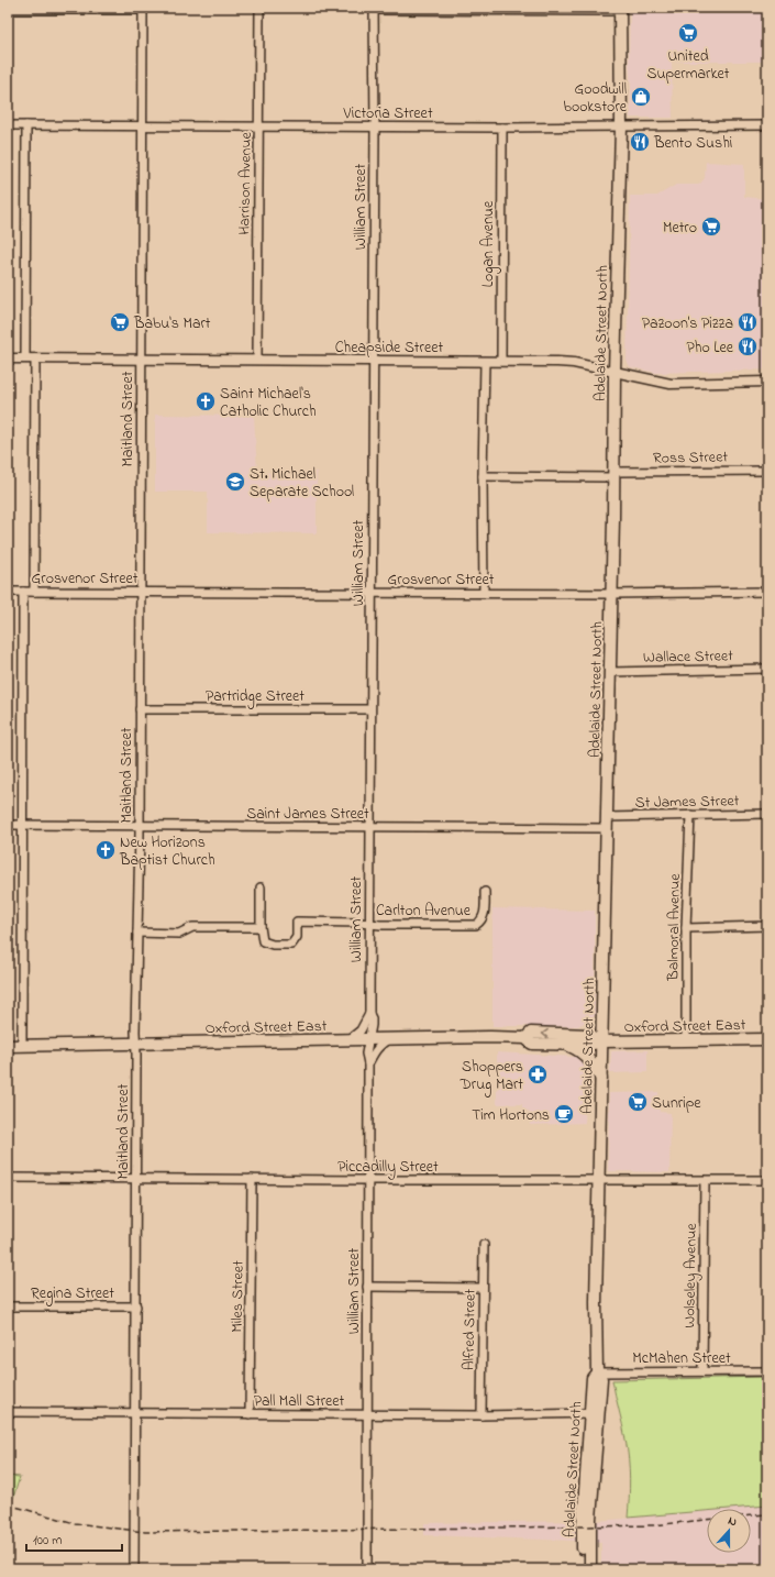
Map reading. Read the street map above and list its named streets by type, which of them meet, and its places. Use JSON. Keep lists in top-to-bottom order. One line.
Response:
{"streets":{"main road":["Adelaide Street North","Oxford Street East"],"street":["Victoria Street","Harrison Avenue","William Street","Logan Avenue","Cheapside Street","Maitland Street","Ross Street","Grosvenor Street","Wallace Street","Partridge Street","St James Street","Saint James Street","Carlton Avenue","Balmoral Avenue","Piccadilly Street","Wolseley Avenue","Regina Street","Miles Street","Alfred Street","McMahen Street","Pall Mall Street"]},"crossings":[["Victoria Street","Harrison Avenue"],["Victoria Street","William Street"],["Victoria Street","Logan Avenue"],["Victoria Street","Adelaide Street North"],["Victoria Street","Maitland Street"],["Harrison Avenue","Cheapside Street"],["William Street","Cheapside Street"],["William Street","Grosvenor Street"],["William Street","Partridge Street"],["William Street","Saint James Street"],["William Street","Carlton Avenue"],["William Street","Oxford Street East"],["William Street","Piccadilly Street"],["William Street","Pall Mall Street"],["Logan Avenue","Cheapside Street"],["Adelaide Street North","Cheapside Street"],["Adelaide Street North","Ross Street"],["Adelaide Street North","Grosvenor Street"],["Adelaide Street North","Wallace Street"],["Adelaide Street North","St James Street"],["Adelaide Street North","Saint James Street"],["Adelaide Street North","Oxford Street East"],["Adelaide Street North","Piccadilly Street"],["Adelaide Street North","McMahen Street"],["Adelaide Street North","Pall Mall Street"],["Cheapside Street","Maitland Street"],["Maitland Street","Grosvenor Street"],["Maitland Street","Partridge Street"],["Maitland Street","Saint James Street"],["Maitland Street","Oxford Street East"],["Maitland Street","Piccadilly Street"],["Maitland Street","Regina Street"],["Maitland Street","Pall Mall Street"],["St James Street","Saint James Street"],["St James Street","Balmoral Avenue"],["Balmoral Avenue","Oxford Street East"],["Piccadilly Street","Wolseley Avenue"],["Piccadilly Street","Miles Street"],["Wolseley Avenue","McMahen Street"],["Miles Street","Pall Mall Street"],["Alfred Street","Pall Mall Street"]],"places":{"supermarket":["United Supermarket","Metro","Babu's Mart","Sunripe"],"shop":["Goodwill bookstore"],"restaurant":["Bento Sushi","Pazoon's Pizza","Pho Lee"],"church":["Saint Michael's Catholic Church","New Horizons Baptist Church"],"school or university":["St. Michael Separate School"],"pharmacy":["Shoppers Drug Mart"],"cafe":["Tim Hortons"]},"scale_bar":"100 m","north":"top"}
